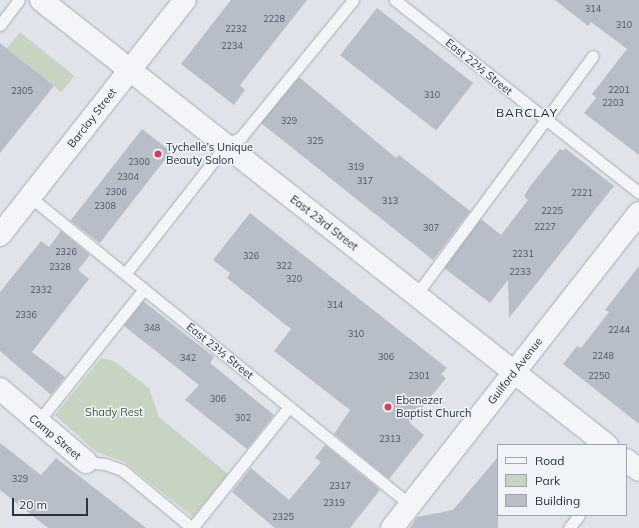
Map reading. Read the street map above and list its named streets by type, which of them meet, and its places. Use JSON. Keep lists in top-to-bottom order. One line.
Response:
{"streets":{"street":["Barclay Street","East 23rd Street","Guilford Avenue","Camp Street"],"lane":["East 22½ Street","East 23½ Street"]},"crossings":[["Barclay Street","East 23rd Street"],["Barclay Street","East 23½ Street"],["East 23rd Street","Guilford Avenue"],["East 23½ Street","Guilford Avenue"]],"districts":["BARCLAY"],"parks":["Shady Rest"],"places":["Tychelle’s Unique Beauty Salon","Ebenezer Baptist Church"],"house_numbers":["314","2228","310","2232","2234","2201","2305","310","2203","329","325","2300","319","2304","317","2306","2221","313","2308","2225","2227","307","2326","2231","326","322","2328","2233","320","2332","314","2336","348","2244","310","2248","306","342","2301","2250","306","302","2313","329","2317","2319","2325"],"legend":["Road","Park","Building"],"scale_bar":"20 m"}
